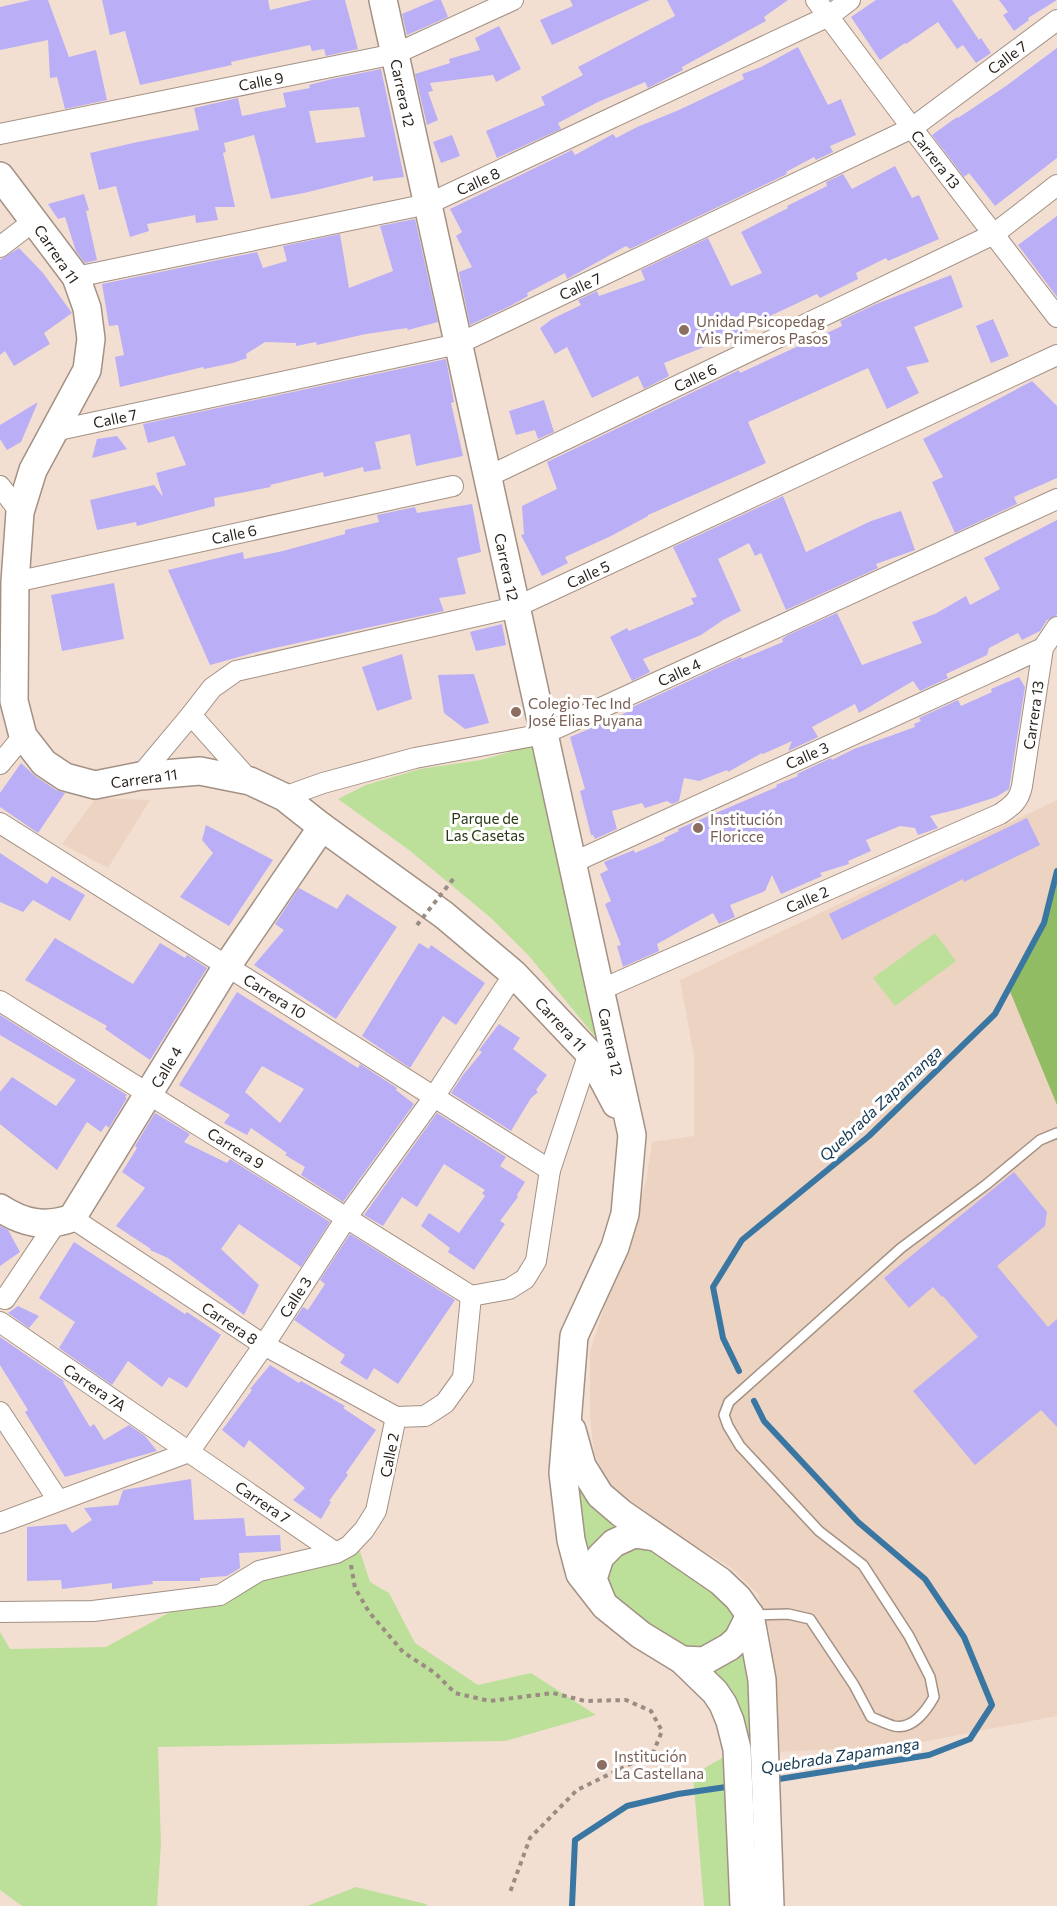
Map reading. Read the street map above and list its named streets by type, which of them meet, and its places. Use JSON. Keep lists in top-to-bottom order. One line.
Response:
{"streets":{"street":["Calle 7","Calle 9","Carrera 12","Carrera 13","Calle 8","Carrera 11","Calle 6","Calle 5","Calle 4","Calle 3","Calle 2","Carrera 10","Carrera 9","Carrera 8","Carrera 7A","Carrera 7"]},"crossings":[["Calle 7","Carrera 12"],["Calle 7","Carrera 13"],["Calle 7","Carrera 11"],["Calle 9","Carrera 12"],["Carrera 12","Calle 8"],["Carrera 12","Carrera 11"],["Carrera 12","Calle 6"],["Carrera 12","Calle 5"],["Carrera 12","Calle 4"],["Carrera 12","Calle 3"],["Carrera 12","Calle 2"],["Carrera 13","Calle 8"],["Carrera 13","Calle 6"],["Carrera 13","Calle 3"],["Carrera 13","Calle 2"],["Calle 8","Carrera 11"],["Carrera 11","Calle 6"],["Carrera 11","Calle 5"],["Carrera 11","Calle 4"],["Carrera 11","Calle 3"],["Calle 4","Carrera 10"],["Calle 4","Carrera 9"],["Calle 4","Carrera 8"],["Calle 3","Carrera 10"],["Calle 3","Carrera 9"],["Calle 3","Carrera 8"],["Calle 3","Carrera 7A"],["Calle 3","Carrera 7"],["Calle 2","Carrera 9"],["Calle 2","Carrera 8"],["Calle 2","Carrera 7"],["Carrera 7A","Carrera 7"]],"water":["Quebrada Zapamanga"],"parks":["Parque de Las Casetas"],"places":["Unidad Psicopedag Mis Primeros Pasos","Colegio Tec Ind José Elias Puyana","Institución Floricce","Institución La Castellana"]}
